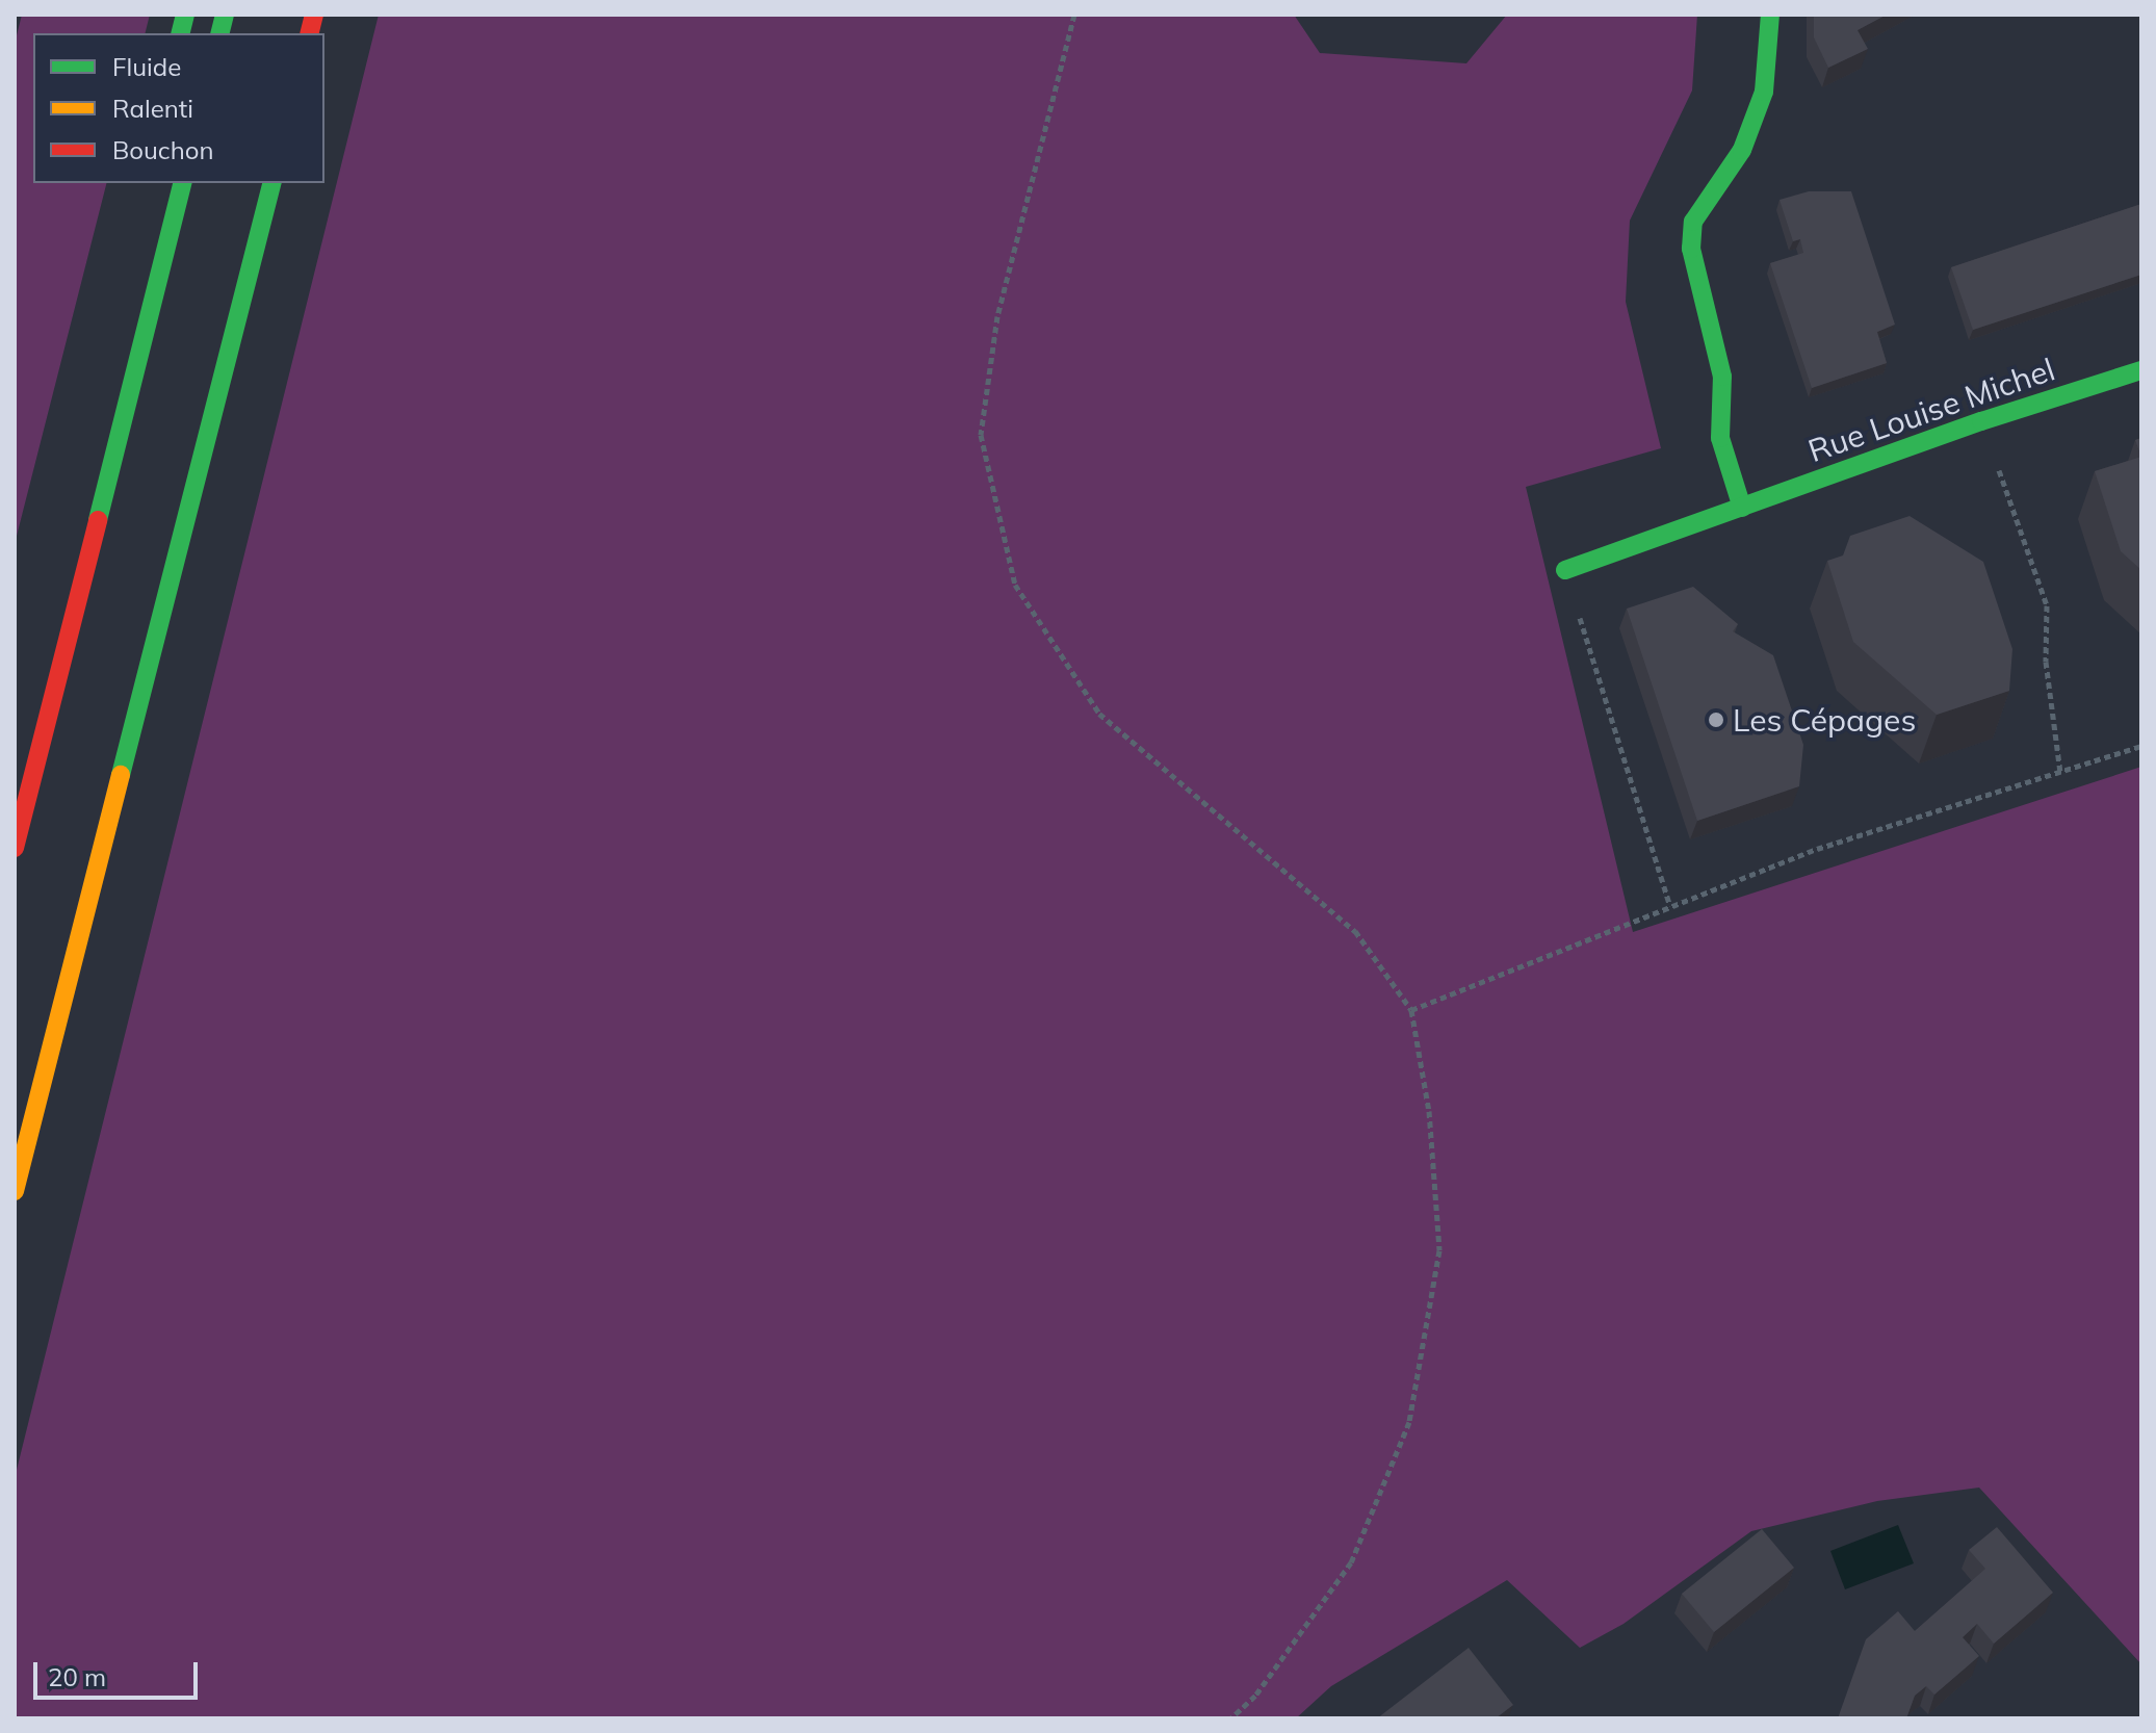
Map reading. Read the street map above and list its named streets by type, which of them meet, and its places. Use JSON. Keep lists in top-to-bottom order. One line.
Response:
{"streets":{"main road":["Rue Louise Michel"]},"places":["Les Cépages"],"legend":["Fluide","Ralenti","Bouchon"],"scale_bar":"20 m"}
